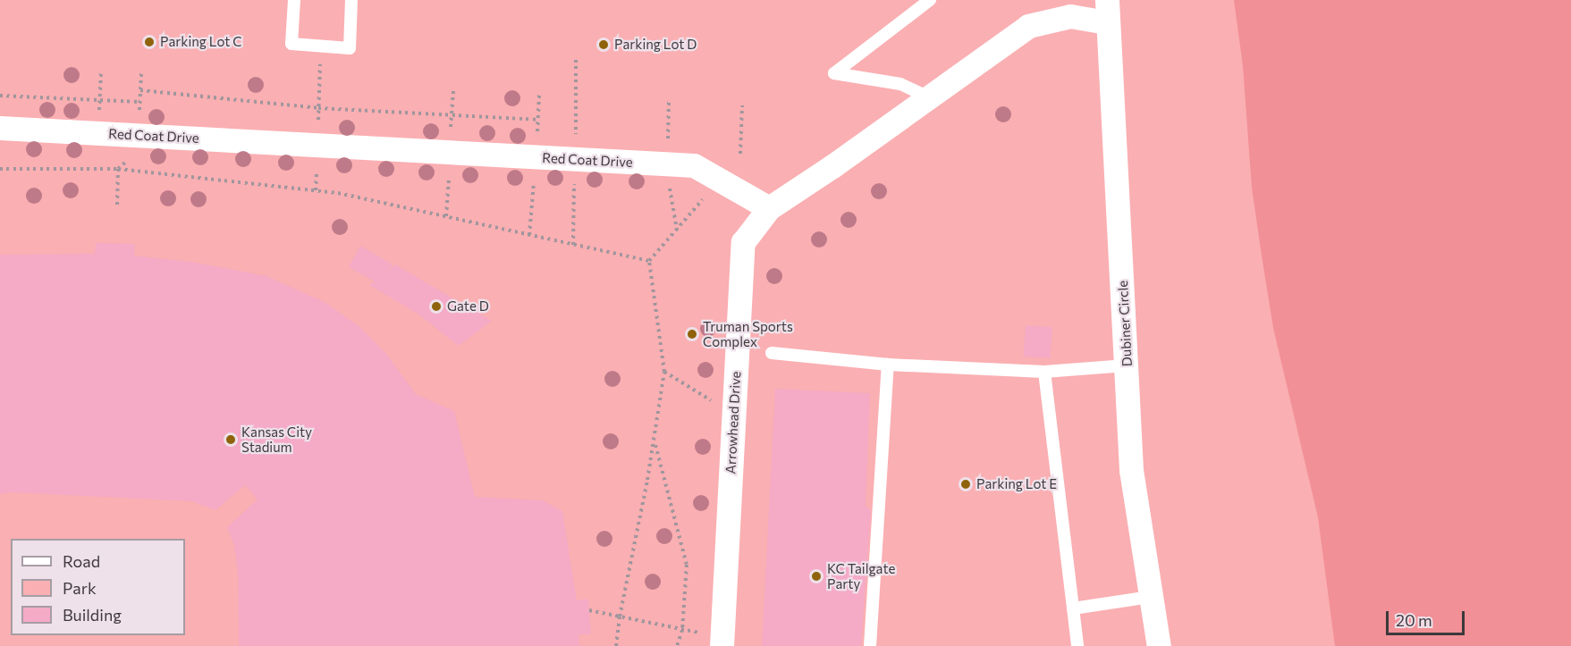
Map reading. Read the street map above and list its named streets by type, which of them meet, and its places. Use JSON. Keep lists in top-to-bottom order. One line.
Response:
{"streets":{"street":["Red Coat Drive","Dubiner Circle","Arrowhead Drive"]},"crossings":[["Red Coat Drive","Arrowhead Drive"]],"places":["Parking Lot C","Parking Lot D","Gate D","Truman Sports Complex","Kansas City Stadium","Parking Lot E","KC Tailgate Party"],"legend":["Road","Park","Building"],"scale_bar":"20 m"}
